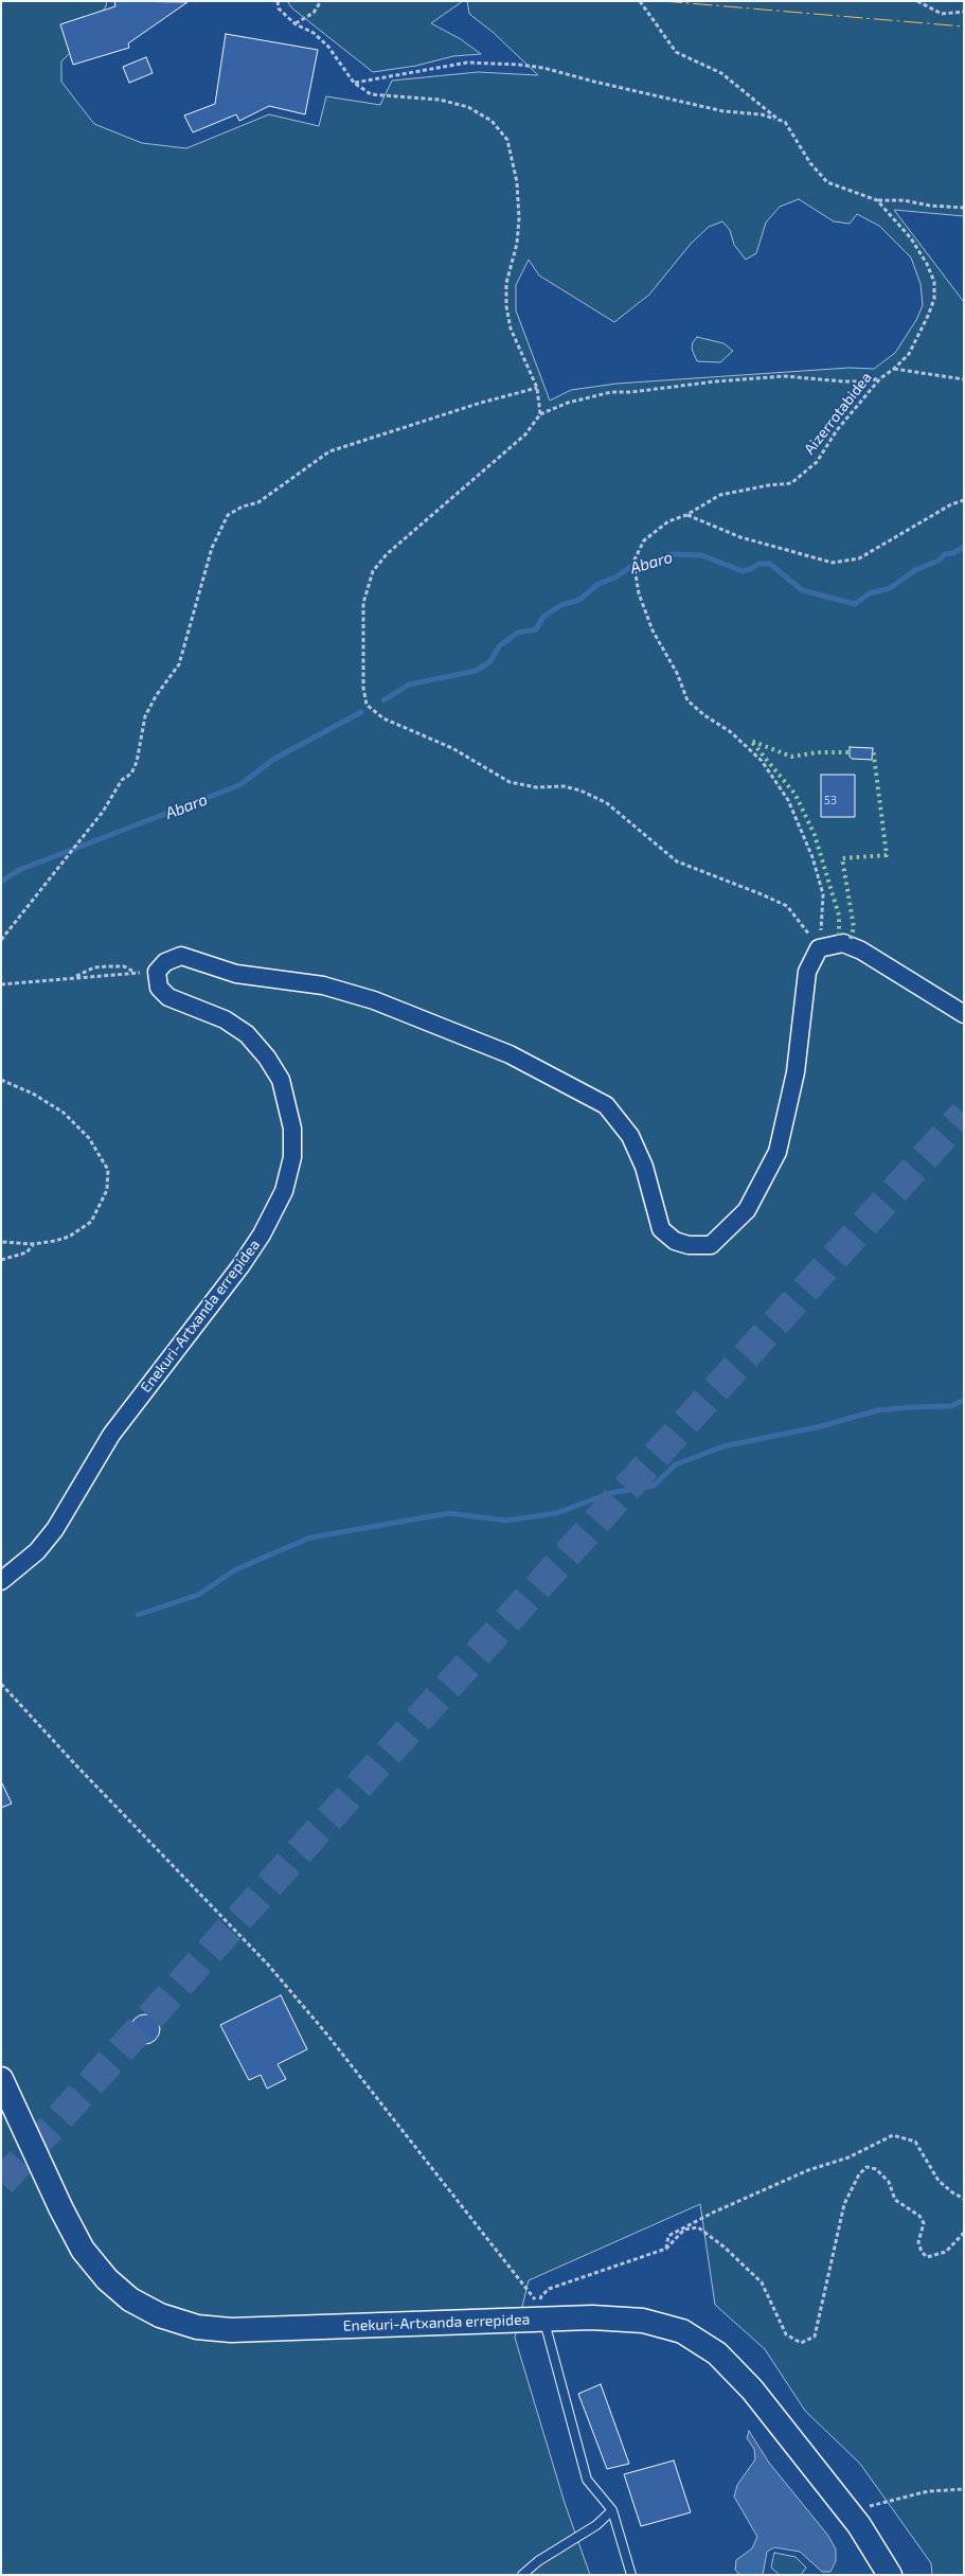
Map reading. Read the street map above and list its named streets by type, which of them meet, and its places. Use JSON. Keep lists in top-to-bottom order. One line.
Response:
{"streets":{"street":["Enekuri-Artxanda errepidea"],"path":["Aizerrotabidea"]},"water":["Abaro"],"house_numbers":["53"]}
